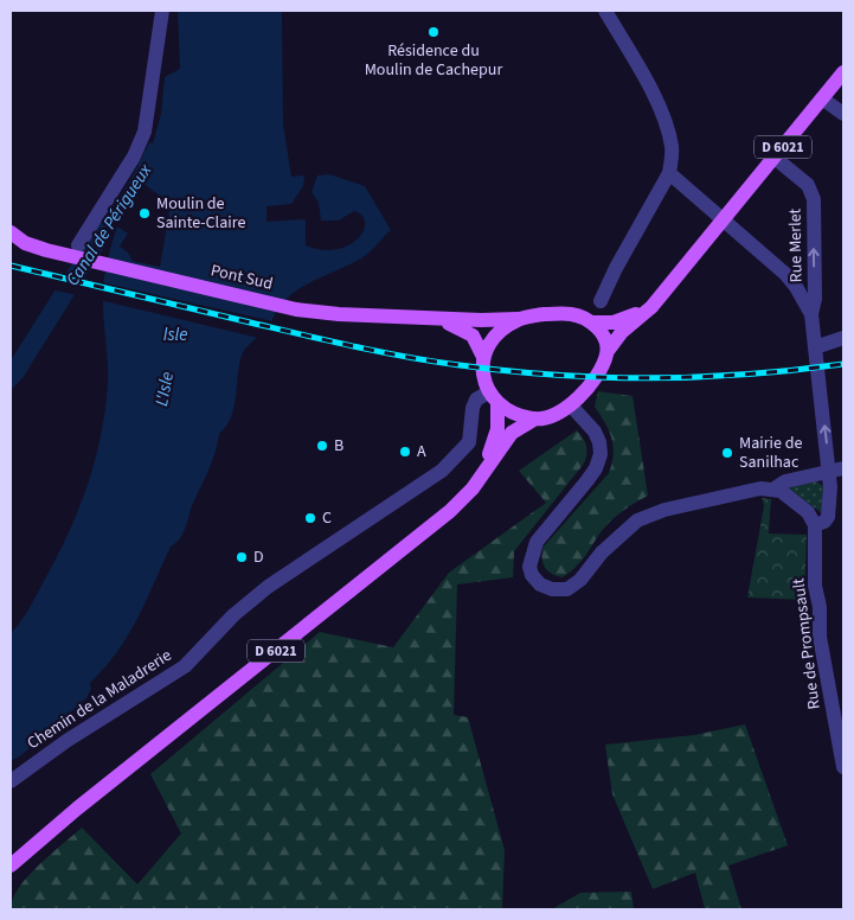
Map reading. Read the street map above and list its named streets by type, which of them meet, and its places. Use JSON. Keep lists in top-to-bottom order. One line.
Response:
{"streets":{"main road":["D 6021","Pont Sud"],"street":["Rue Merlet","Rue de Prompsault","Chemin de la Maladrerie"]},"crossings":[["D 6021","Rue Merlet"],["D 6021","Pont Sud"],["D 6021","Chemin de la Maladrerie"],["Pont Sud","Chemin de la Maladrerie"]],"one_way":["Rue Merlet"],"water":["Canal de Périgueux","Isle","L'Isle"],"places":["Résidence du Moulin de Cachepur","Moulin de Sainte-Claire","B","A","Mairie de Sanilhac","C","D"]}
